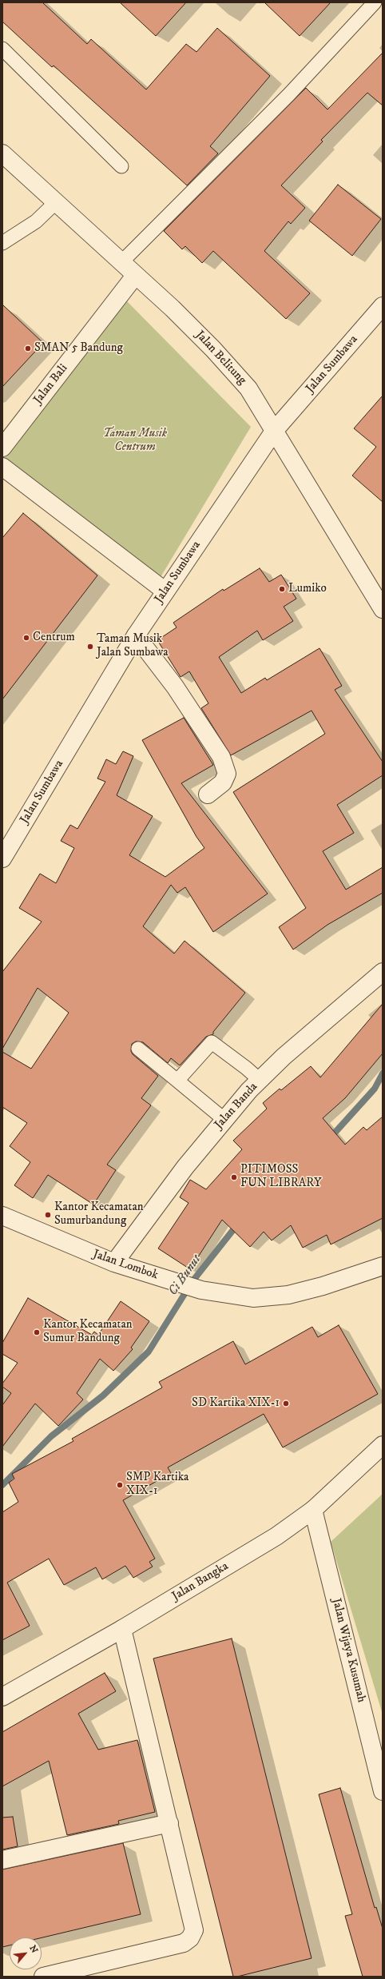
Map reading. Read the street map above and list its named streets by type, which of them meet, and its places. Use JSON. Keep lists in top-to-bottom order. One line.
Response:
{"streets":{"street":["Jalan Belitung","Jalan Sumbawa","Jalan Bali","Jalan Banda","Jalan Lombok","Jalan Bangka","Jalan Wijaya Kusumah"]},"crossings":[["Jalan Belitung","Jalan Sumbawa"],["Jalan Belitung","Jalan Bali"],["Jalan Banda","Jalan Lombok"],["Jalan Bangka","Jalan Wijaya Kusumah"]],"water":["Ci Bunut"],"parks":["Taman Musik Centrum"],"places":["SMAN 5 Bandung","Lumiko","Centrum","Taman Musik Jalan Sumbawa","PITIMOSS FUN LIBRARY","Kantor Kecamatan Sumurbandung","Kantor Kecamatan Sumur Bandung","SD Kartika XIX-1","SMP Kartika XIX-1"],"north":"top right"}
